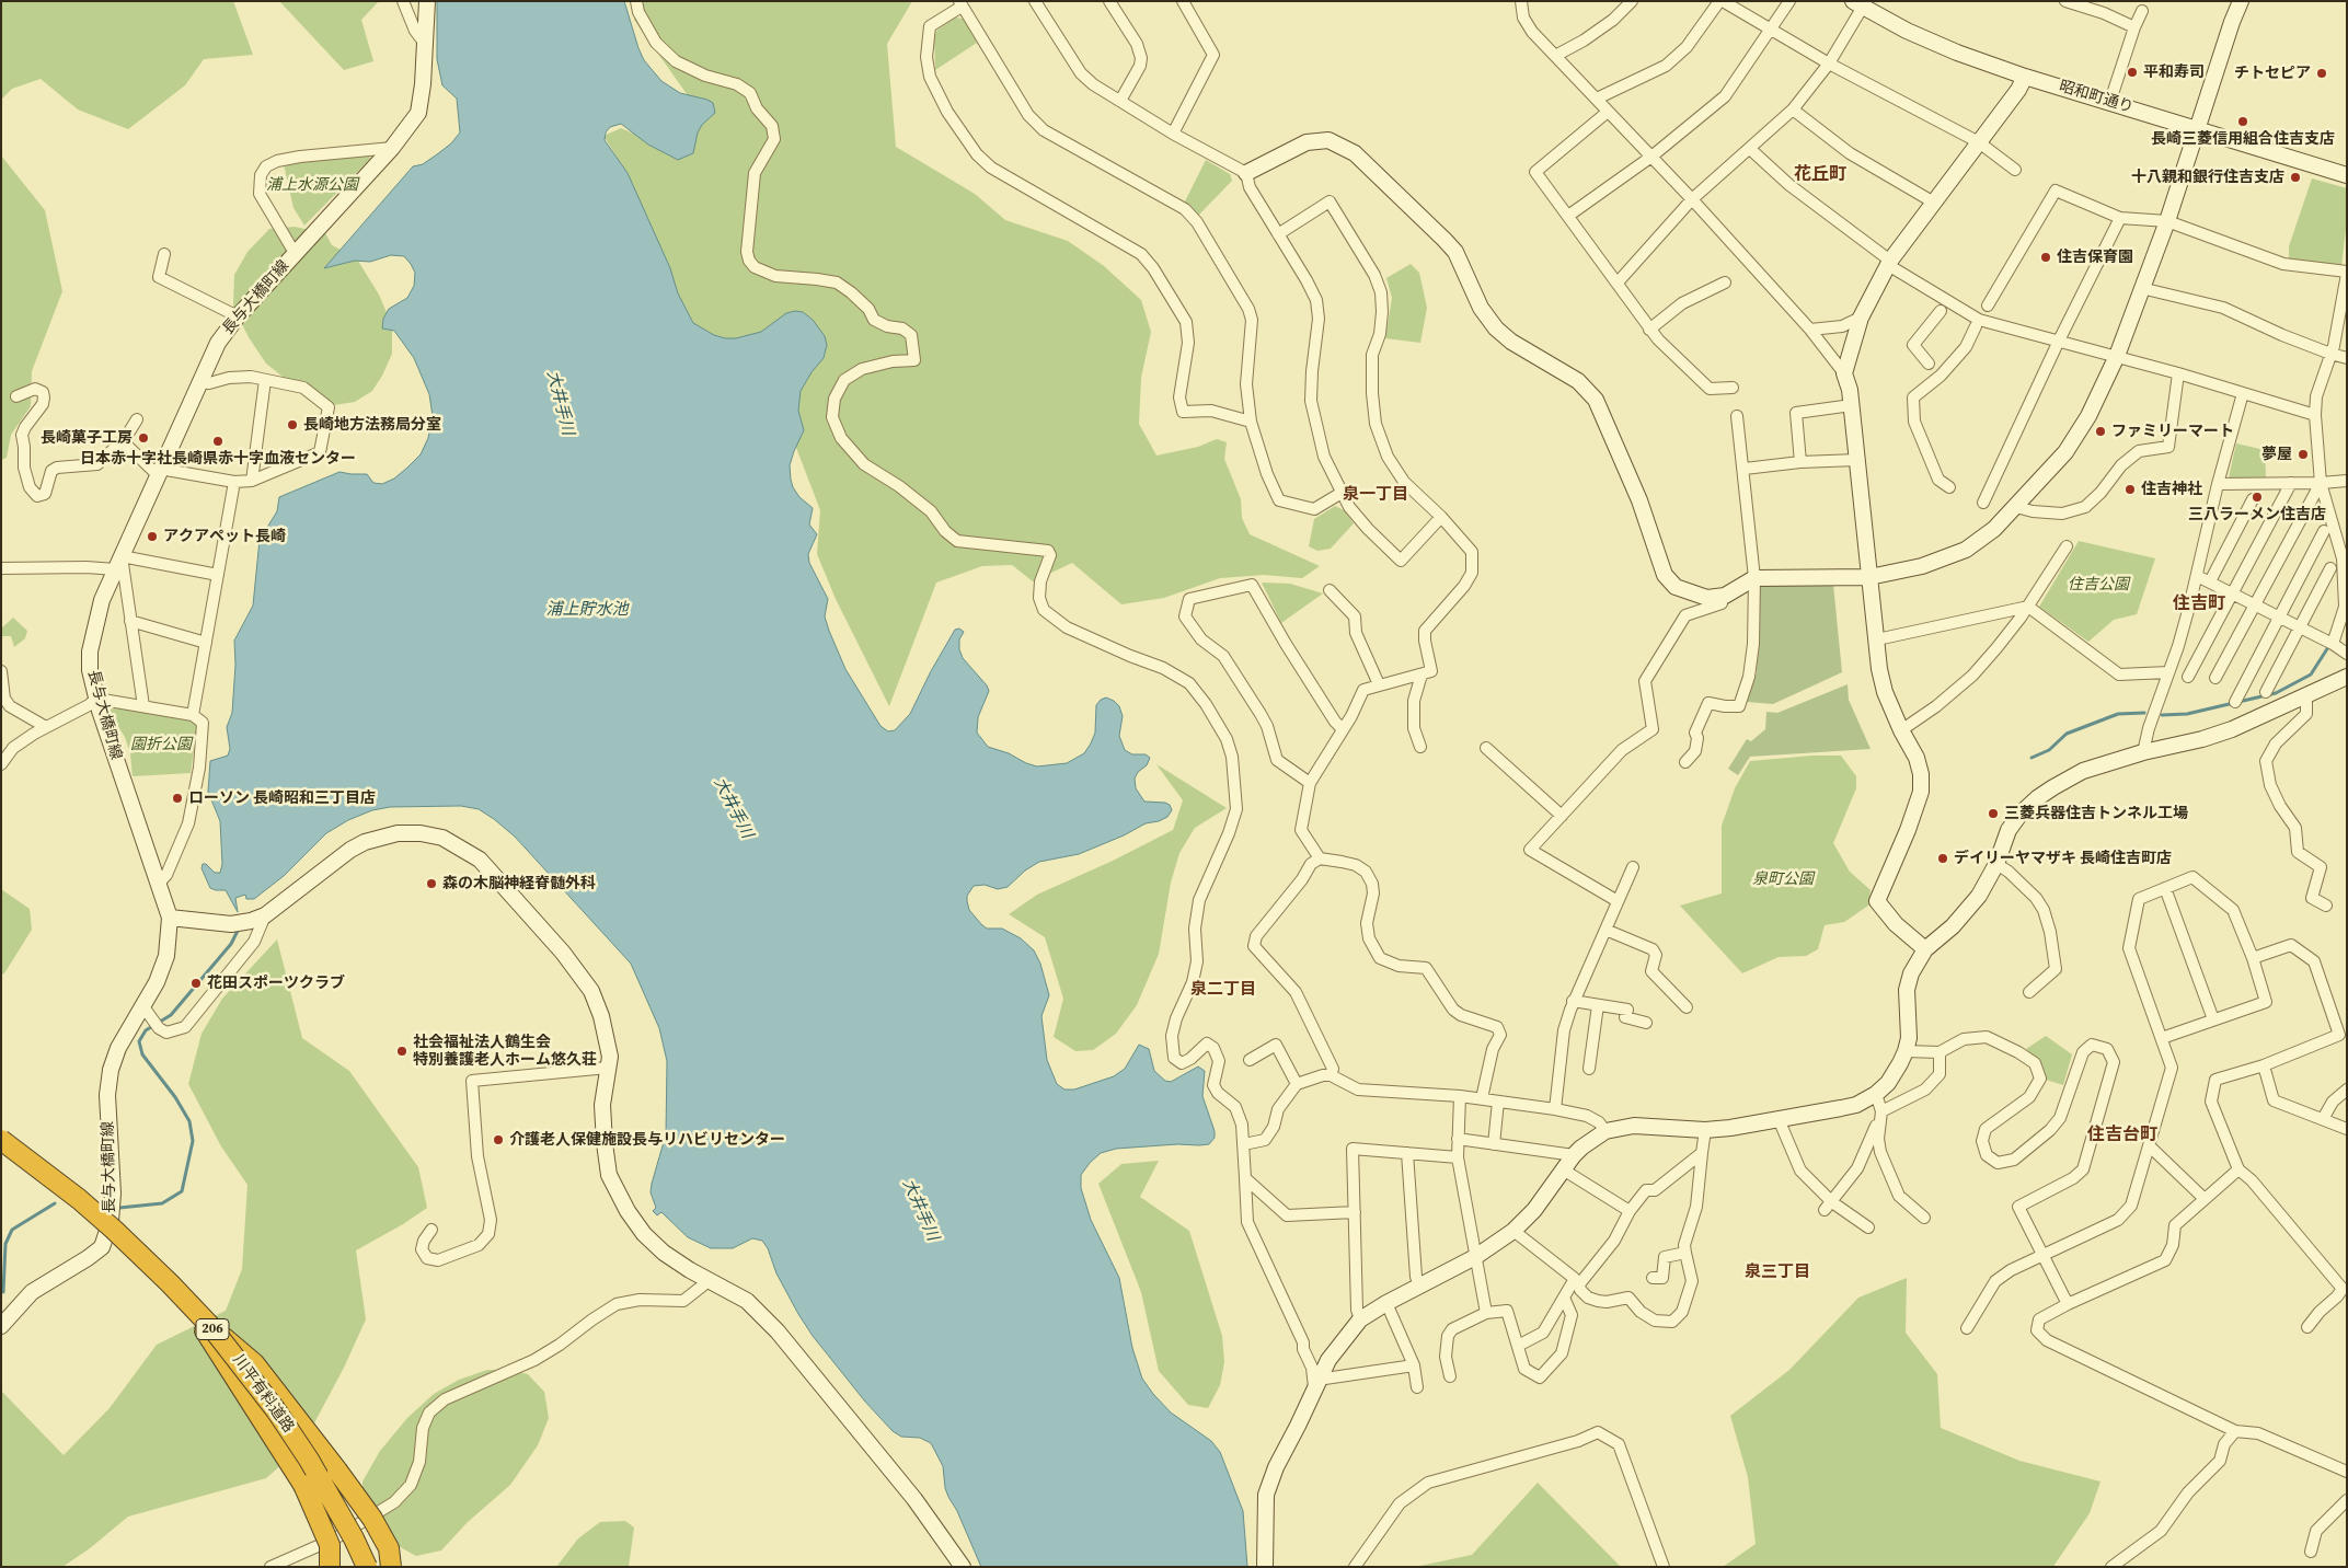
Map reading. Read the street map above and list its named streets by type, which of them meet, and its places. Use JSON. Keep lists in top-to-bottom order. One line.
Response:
{"streets":{"highway":["206","川平有料道路"],"street":["昭和町通り","長与大橋町線"]},"districts":["花丘町","泉一丁目","住吉町","泉二丁目","住吉台町","泉三丁目"],"water":["大井手川","浦上貯水池"],"parks":["浦上水源公園","住吉公園","園折公園","泉町公園"],"places":["平和寿司","チトセピア","長崎三菱信用組合住吉支店","十八親和銀行住吉支店","住吉保育園","長崎地方法務局分室","ファミリーマート","長崎菓子工房","日本赤十字社長崎県赤十字血液センター","夢屋","住吉神社","三八ラーメン住吉店","アクアペット長崎","ローソン 長崎昭和三丁目店","三菱兵器住吉トンネル工場","デイリーヤマザキ 長崎住吉町店","森の木脳神経脊髄外科","花田スポーツクラブ","社会福祉法人鶴生会 特別養護老人ホーム悠久荘","介護老人保健施設長与リハビリセンター"]}
